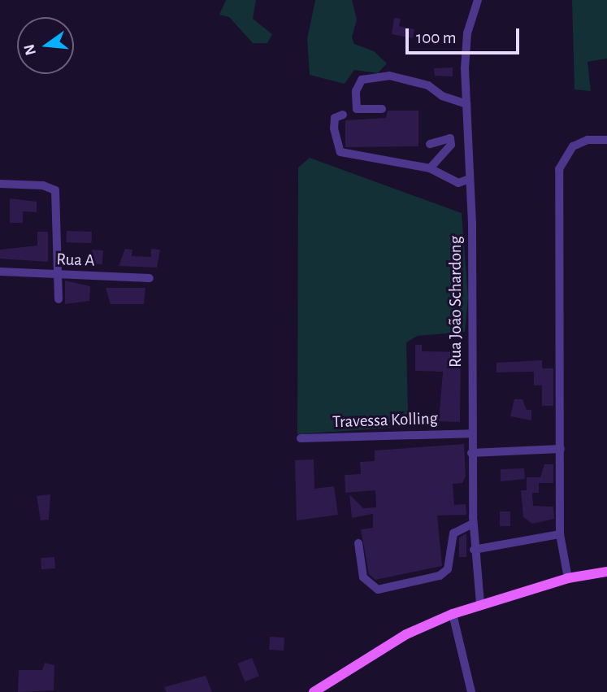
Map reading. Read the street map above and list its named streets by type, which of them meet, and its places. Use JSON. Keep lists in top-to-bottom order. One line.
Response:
{"streets":{"street":["Rua A","Rua João Schardong","Travessa Kolling"]},"crossings":[["Rua João Schardong","Travessa Kolling"]],"scale_bar":"100 m","north":"left"}
